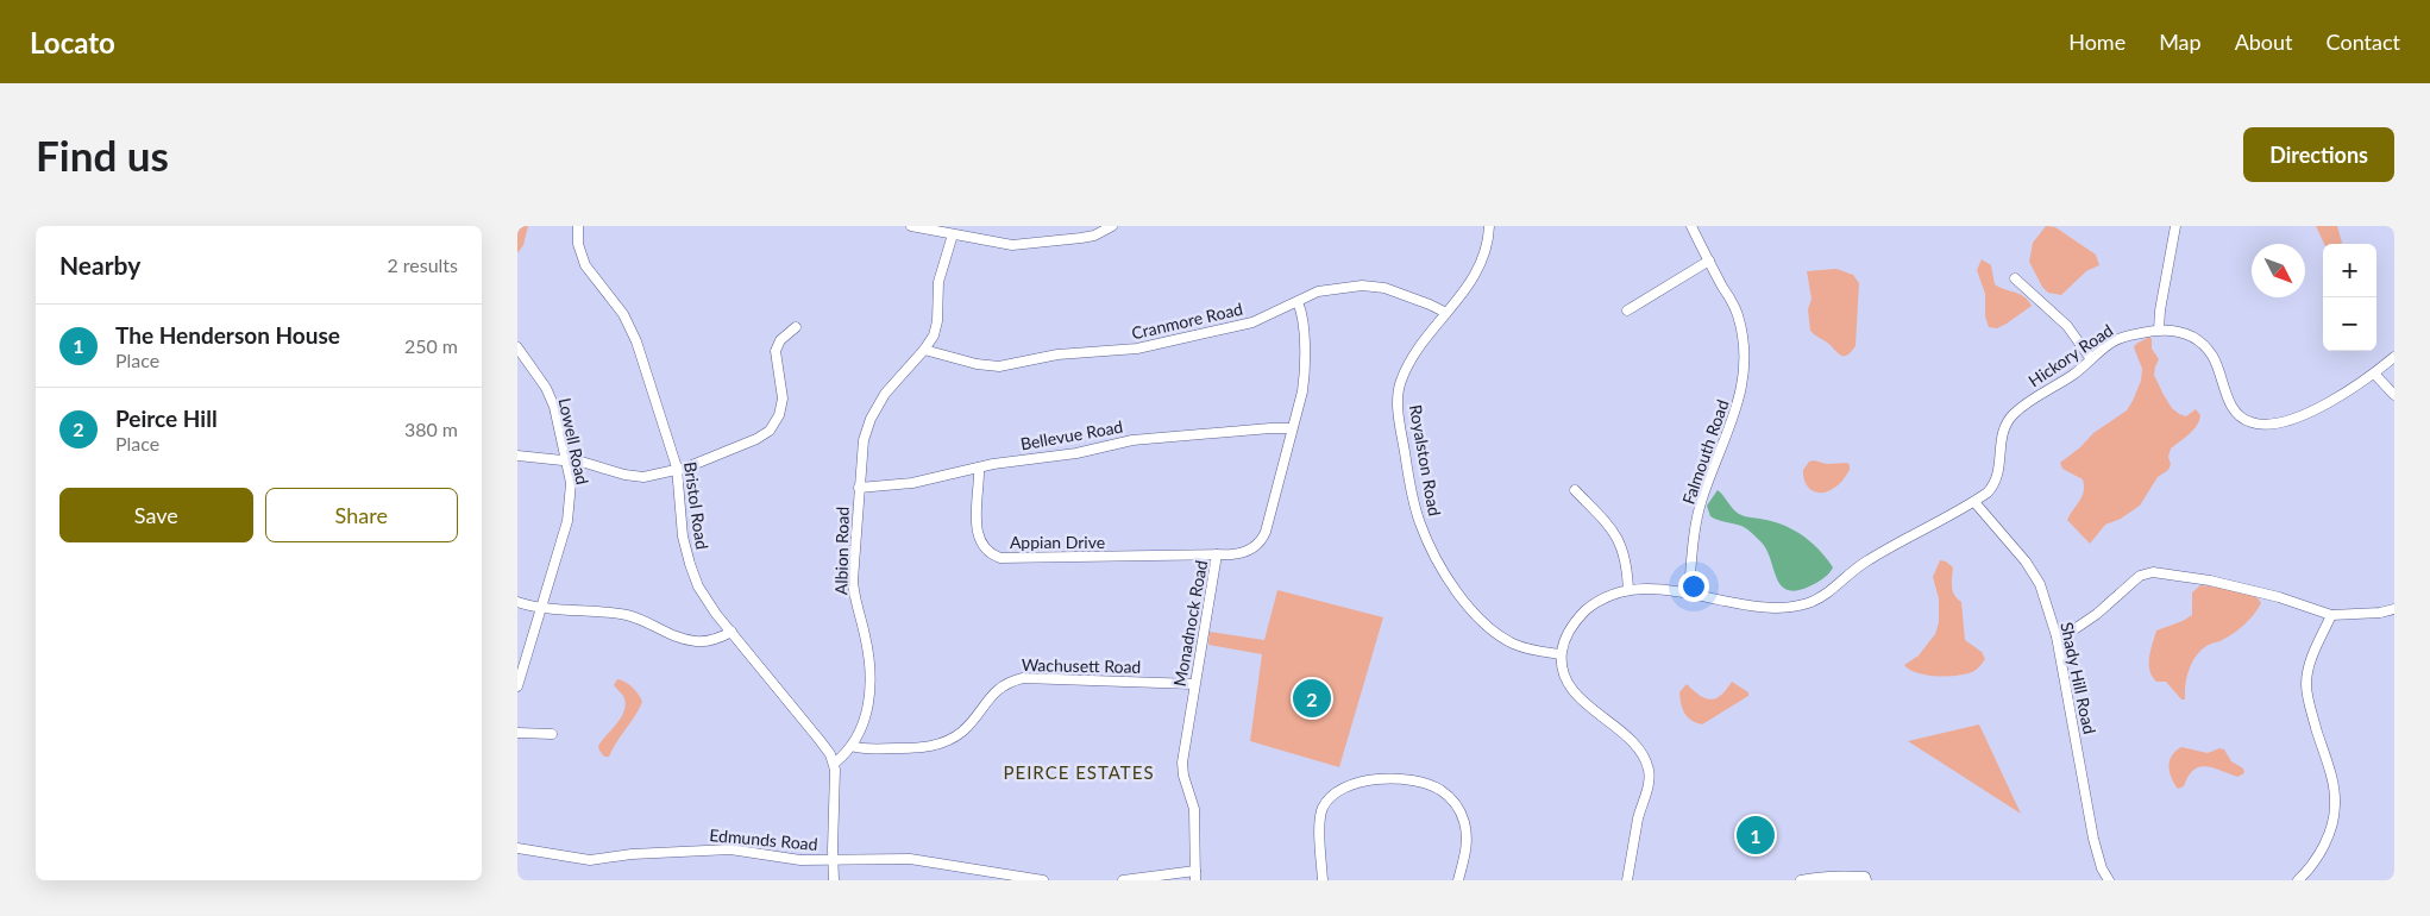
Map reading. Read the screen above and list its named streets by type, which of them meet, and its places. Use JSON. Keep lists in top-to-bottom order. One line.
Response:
{"streets":{"street":["Cranmore Road","Hickory Road","Bellevue Road","Lowell Road","Falmouth Road","Royalston Road","Bristol Road","Appian Drive","Albion Road","Monadnock Road","Wachusett Road","Shady Hill Road","Edmunds Road"]},"crossings":[["Cranmore Road","Royalston Road"],["Cranmore Road","Albion Road"],["Cranmore Road","Monadnock Road"],["Hickory Road","Falmouth Road"],["Hickory Road","Shady Hill Road"],["Bellevue Road","Appian Drive"],["Bellevue Road","Albion Road"],["Bellevue Road","Monadnock Road"],["Bristol Road","Albion Road"],["Appian Drive","Monadnock Road"],["Albion Road","Wachusett Road"],["Monadnock Road","Wachusett Road"]],"districts":["PEIRCE ESTATES"],"north":"bottom right","page":{"header":"Locato","nav":["Home","Map","About","Contact"],"buttons":["Directions",["Save","Share"]],"title":"Find us","heading":["Nearby","2 results"],"map_buttons":["+","−"],"list":[{"mark":"1","name":"The Henderson House","note":"Place","value":"250 m"},{"mark":"2","name":"Peirce Hill","note":"Place","value":"380 m"}],"pins":["2","1"]}}
